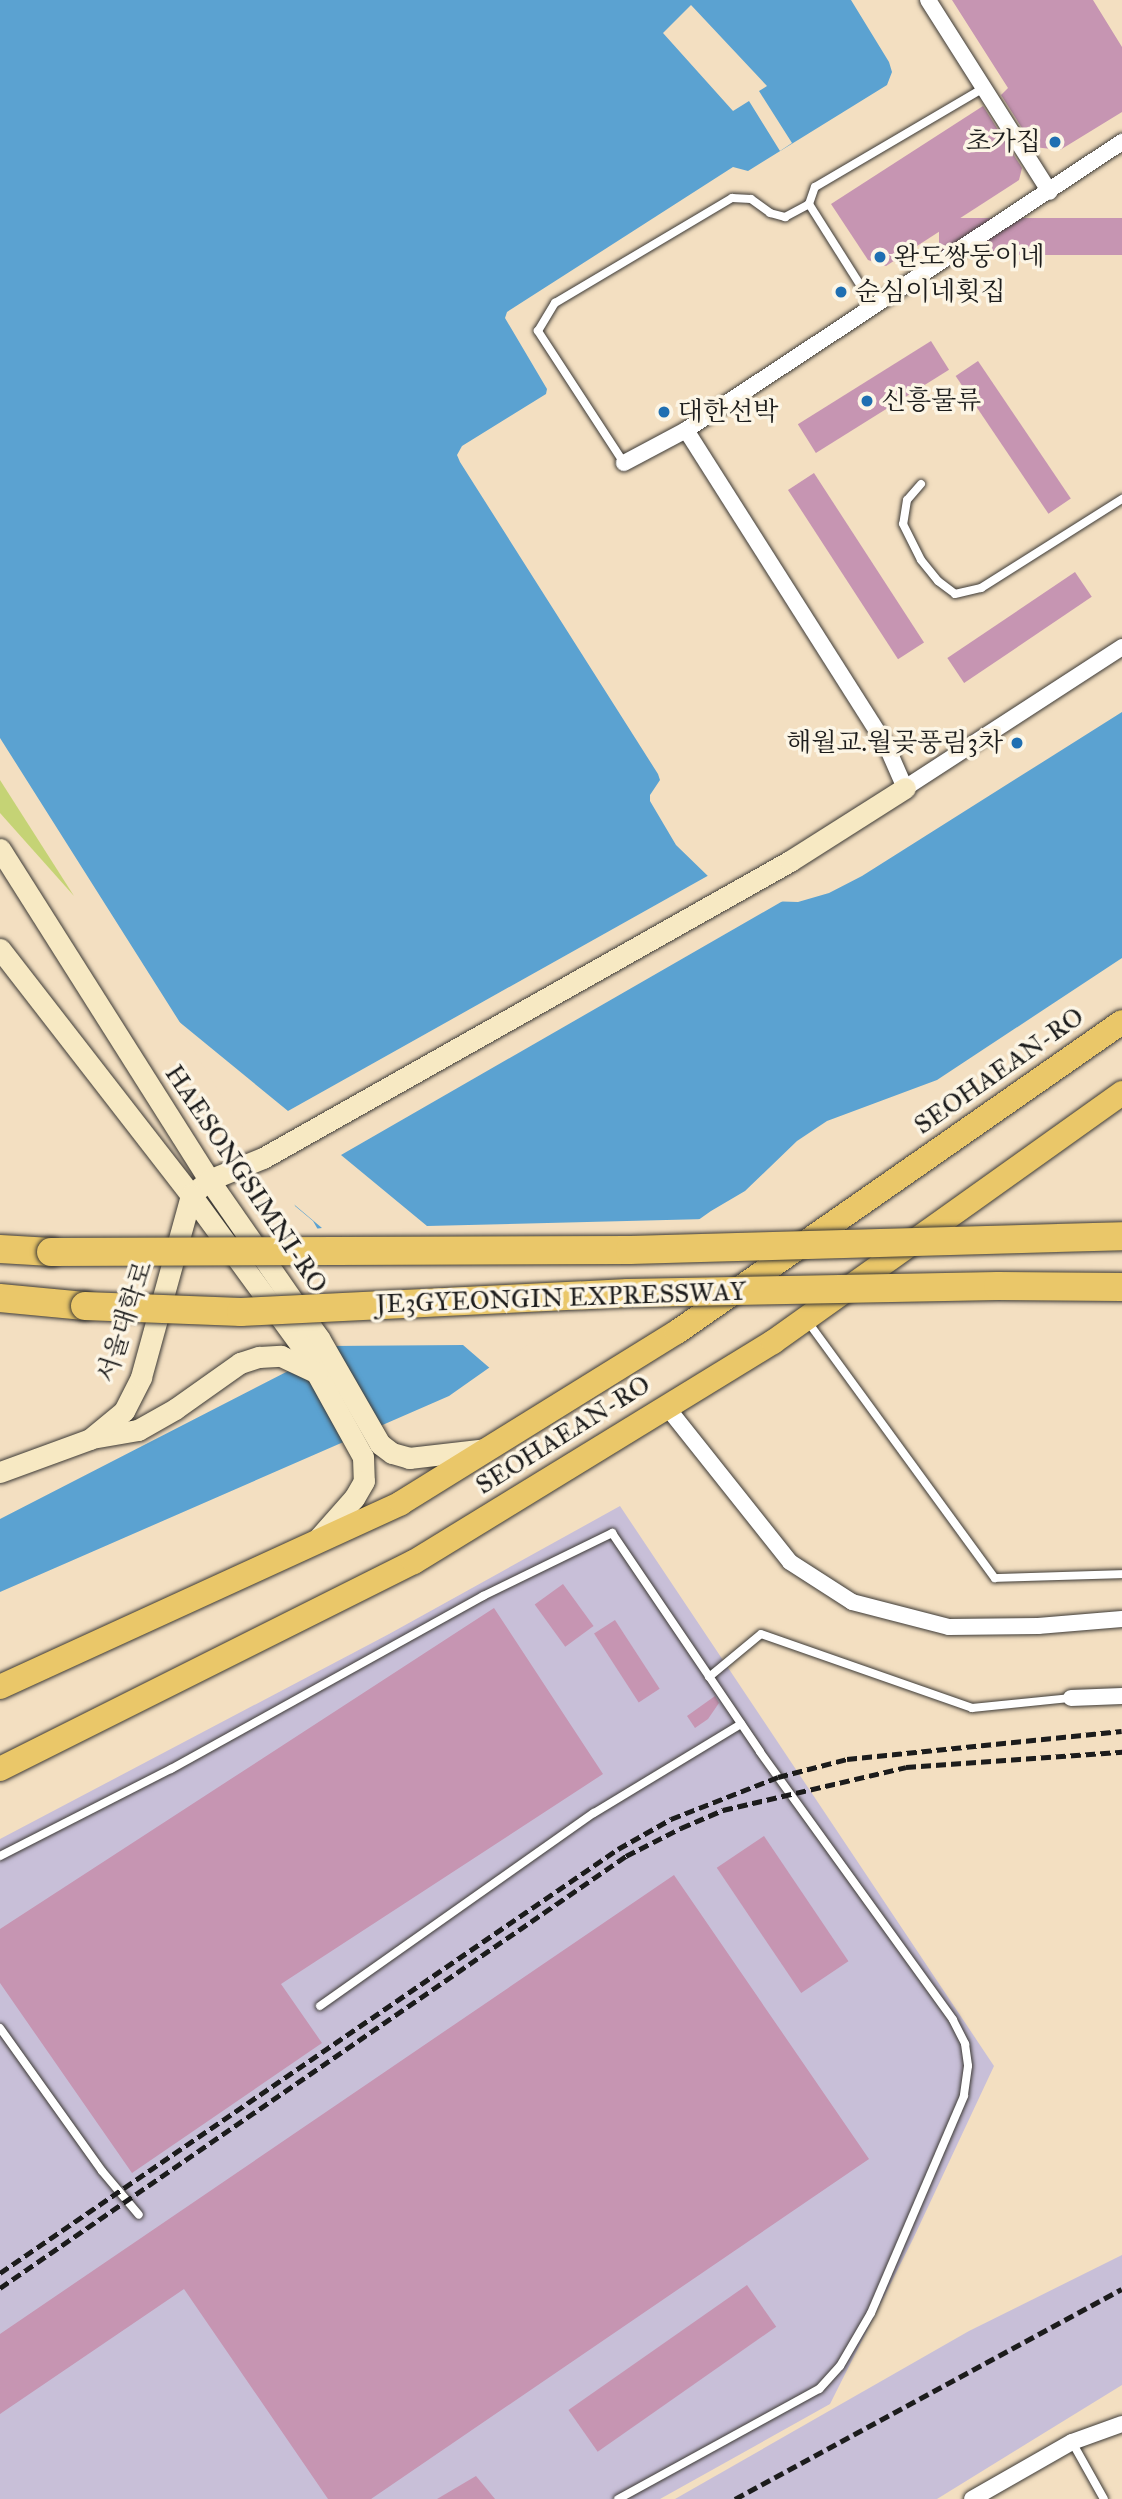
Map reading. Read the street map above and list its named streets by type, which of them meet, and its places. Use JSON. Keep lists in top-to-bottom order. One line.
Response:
{"streets":{"highway":["JE3GYEONGIN EXPRESSWAY"],"main road":["SEOHAEAN-RO","HAESONGSIMNI-RO","서울대학로"]},"crossings":[["SEOHAEAN-RO","HAESONGSIMNI-RO"],["HAESONGSIMNI-RO","서울대학로"]],"places":["초가집","완도쌍둥이네","순심이네횟집","신흥물류","대한선박","해월교.월곶풍림3차"]}
